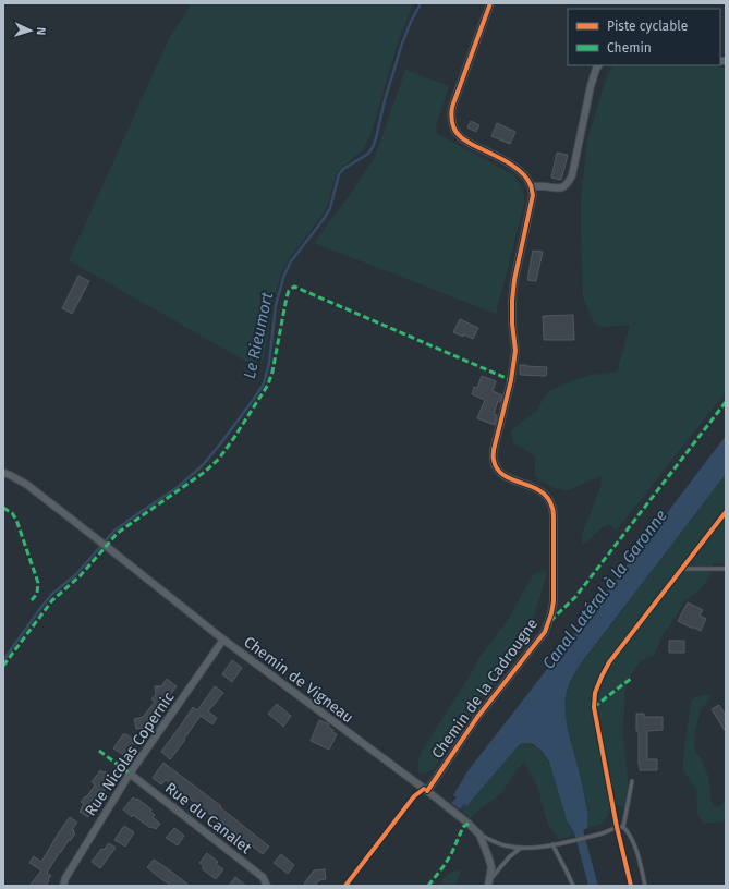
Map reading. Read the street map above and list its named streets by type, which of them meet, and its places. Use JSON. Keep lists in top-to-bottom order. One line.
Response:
{"streets":{"street":["Chemin de Vigneau","Chemin de la Cadrougne","Rue Nicolas Copernic","Rue du Canalet"]},"crossings":[["Chemin de Vigneau","Chemin de la Cadrougne"],["Chemin de Vigneau","Rue Nicolas Copernic"],["Rue Nicolas Copernic","Rue du Canalet"]],"water":["Le Rieumort","Canal Latéral à la Garonne"],"legend":["Piste cyclable","Chemin"],"north":"right"}
